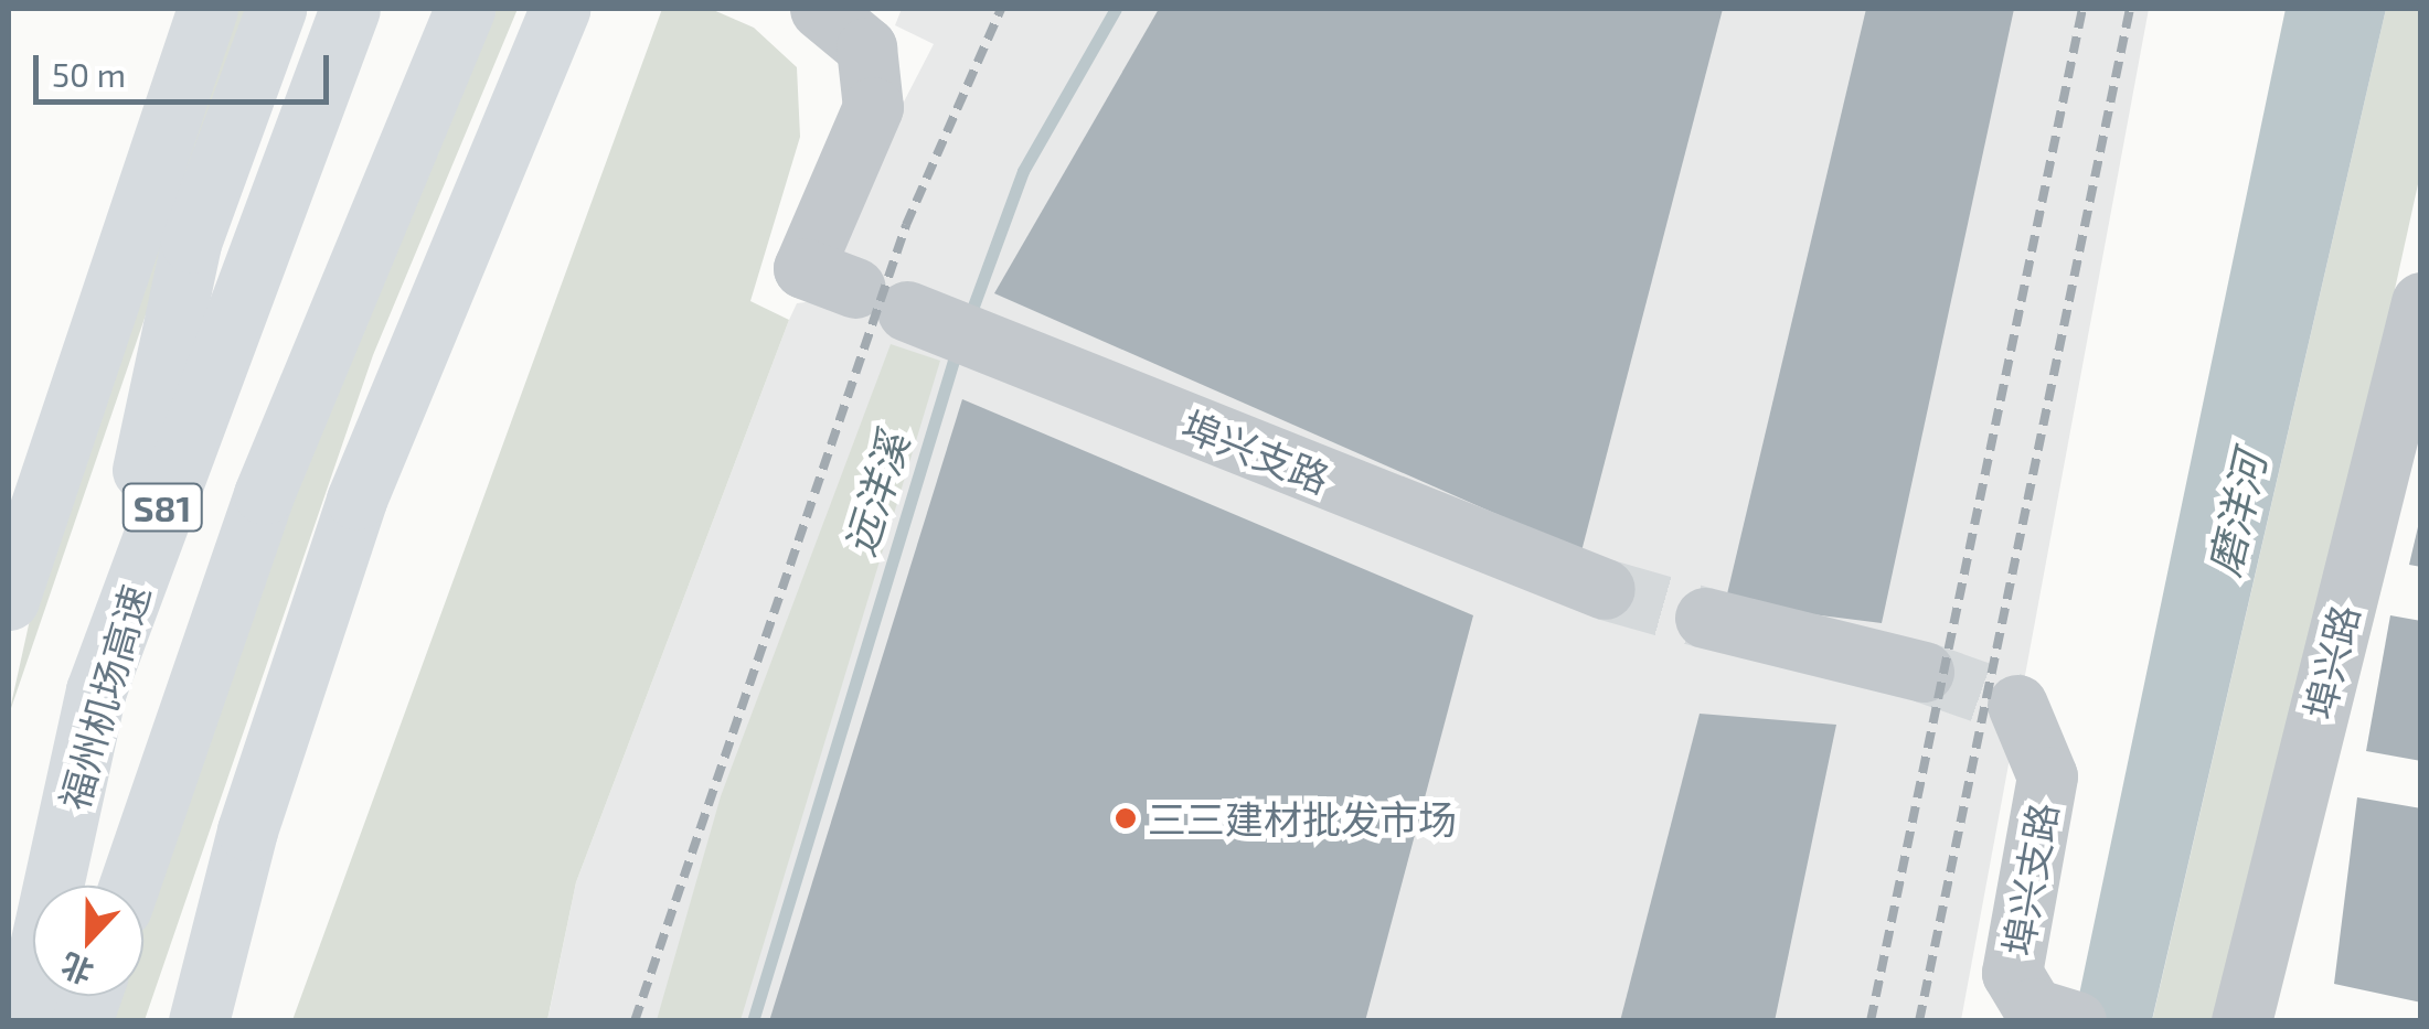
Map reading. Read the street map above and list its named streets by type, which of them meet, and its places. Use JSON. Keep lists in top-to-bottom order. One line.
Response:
{"streets":{"main road":["S81","福州机场高速"],"street":["埠兴支路","埠兴路"]},"water":["远洋溪","磨洋河"],"places":["三三建材批发市场"],"scale_bar":"50 m","north":"bottom"}
